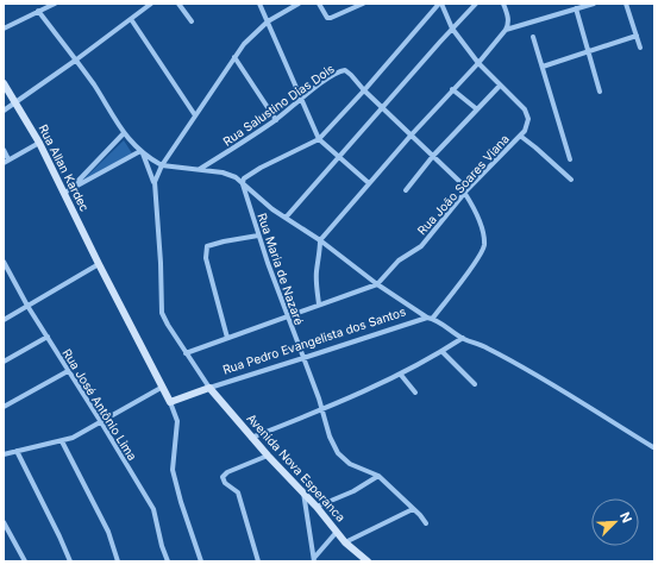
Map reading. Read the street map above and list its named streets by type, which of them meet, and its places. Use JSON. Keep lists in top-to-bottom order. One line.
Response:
{"streets":{"main road":["Rua Allan Kardec","Avenida Nova Esperanca"],"street":["Rua Salustino Dias Dois","Rua João Soares Viana","Rua Maria de Nazaré","Rua Pedro Evangelista dos Santos","Rua José Antônio Lima"]},"crossings":[["Rua Salustino Dias Dois","Rua João Soares Viana"],["Rua João Soares Viana","Rua Maria de Nazaré"],["Rua Maria de Nazaré","Rua Pedro Evangelista dos Santos"],["Rua Pedro Evangelista dos Santos","Avenida Nova Esperanca"]],"north":"top right"}
